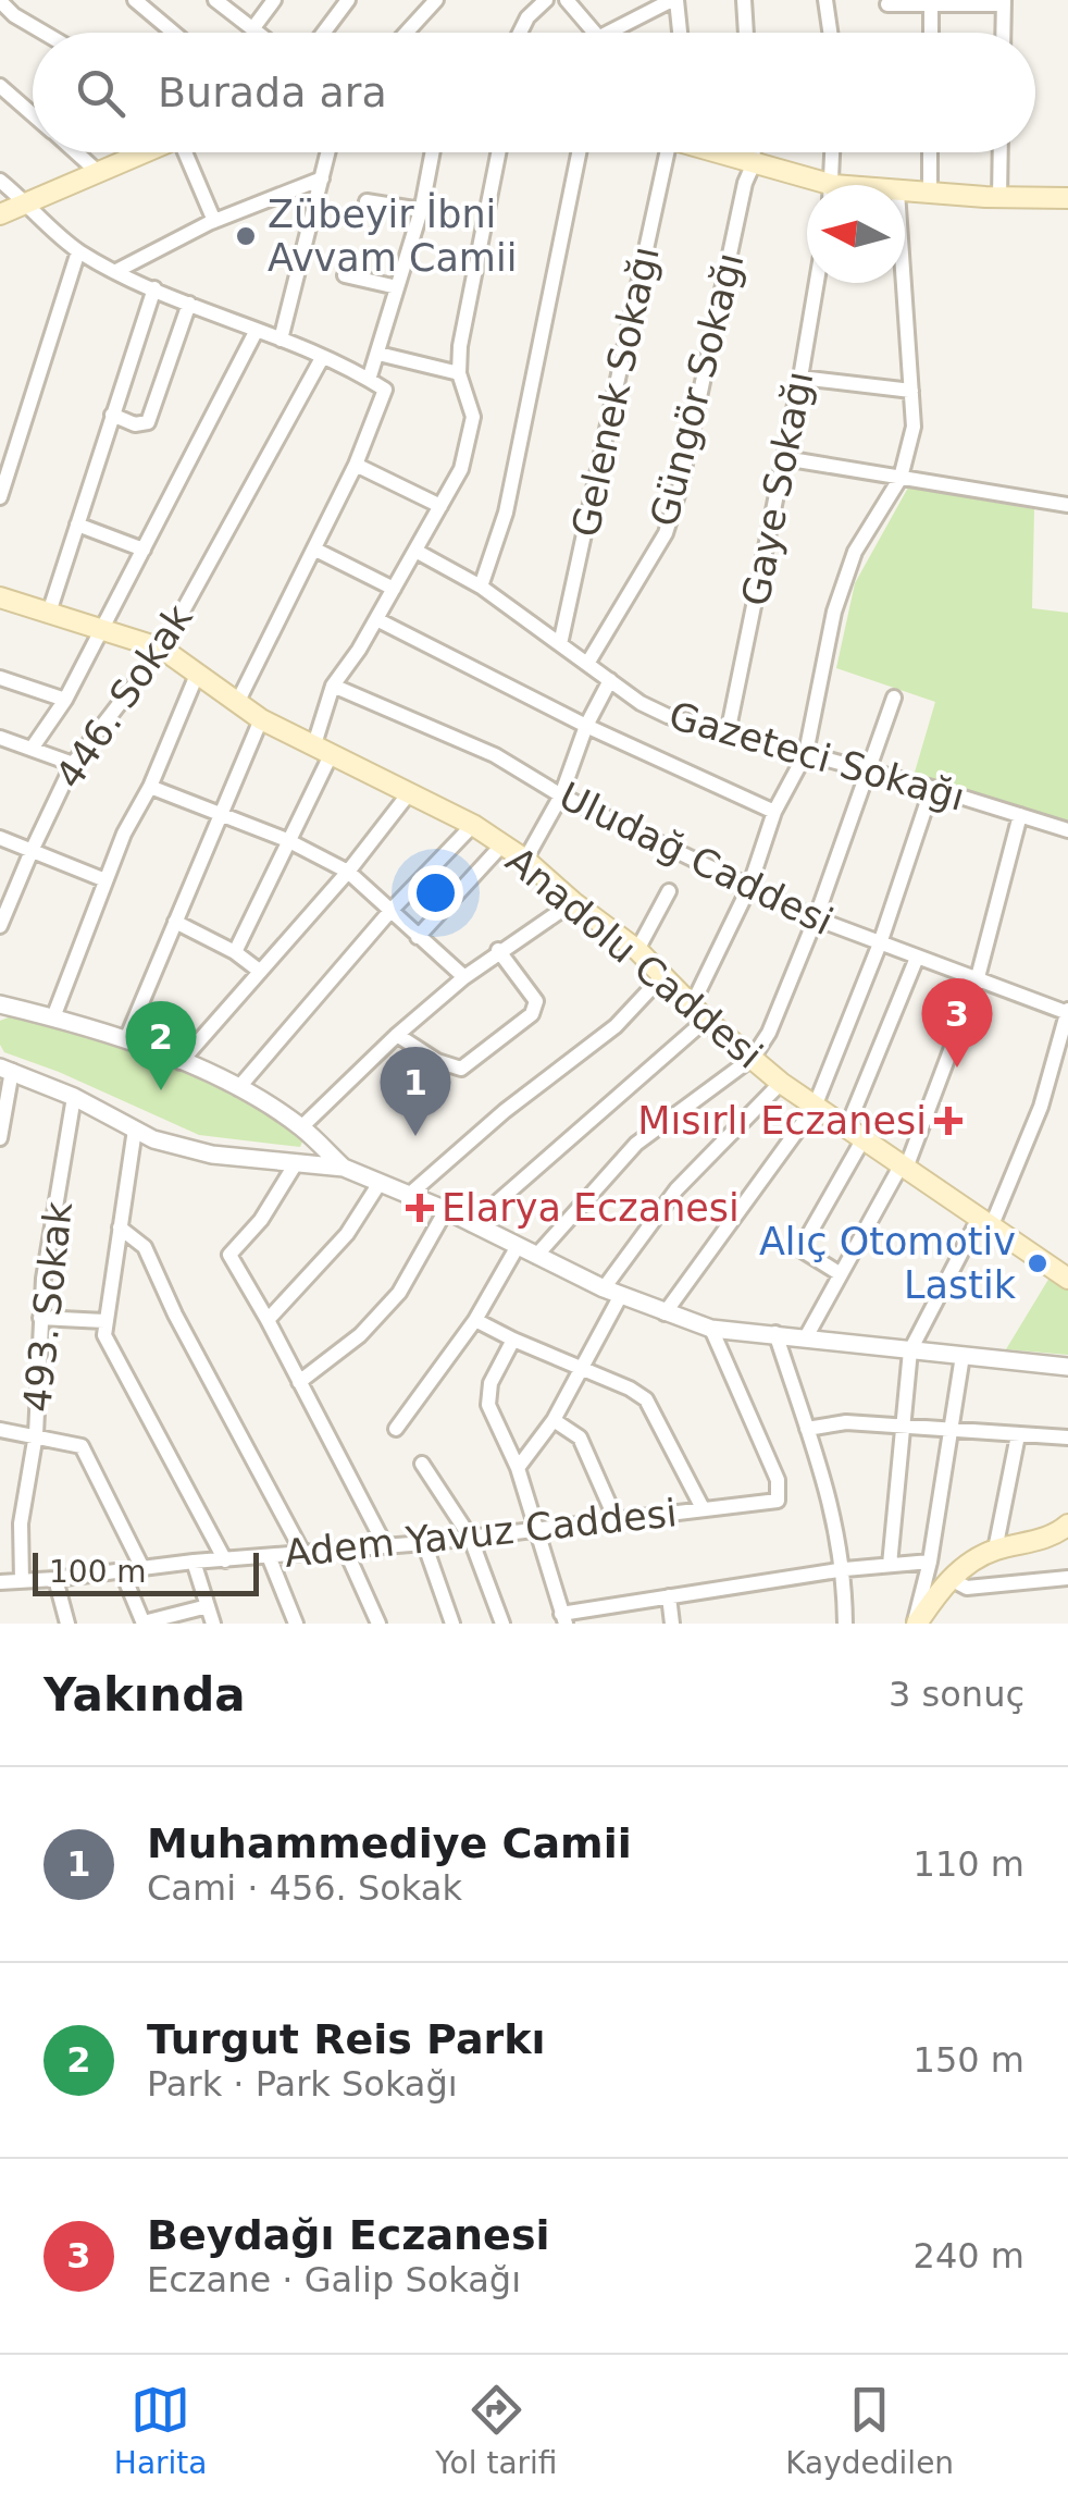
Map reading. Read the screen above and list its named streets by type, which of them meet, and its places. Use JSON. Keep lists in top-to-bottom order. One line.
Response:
{"streets":{"main road":["Anadolu Caddesi"],"street":["Güngör Sokağı","Gelenek Sokağı","Gaye Sokağı","446. Sokak","Gazeteci Sokağı","Uludağ Caddesi","493. Sokak","Adem Yavuz Caddesi"]},"crossings":[["Güngör Sokağı","Gazeteci Sokağı"],["Gelenek Sokağı","Gazeteci Sokağı"],["Gaye Sokağı","Gazeteci Sokağı"],["446. Sokak","Anadolu Caddesi"],["493. Sokak","Adem Yavuz Caddesi"]],"places":{"other":["Zübeyir İbni Avvam Camii","Alıç Otomotiv Lastik"],"health":["Mısırlı Eczanesi","Elarya Eczanesi"]},"scale_bar":"100 m","north":"left","page":{"search":"Burada ara","pins":["3","2","1"],"scale":"100 m","heading":["Yakında","3 sonuç"],"list":[{"mark":"1","name":"Muhammediye Camii","note":"Cami · 456. Sokak","value":"110 m"},{"mark":"2","name":"Turgut Reis Parkı","note":"Park · Park Sokağı","value":"150 m"},{"mark":"3","name":"Beydağı Eczanesi","note":"Eczane · Galip Sokağı","value":"240 m"}],"nav":["Harita","Yol tarifi","Kaydedilen"]}}
